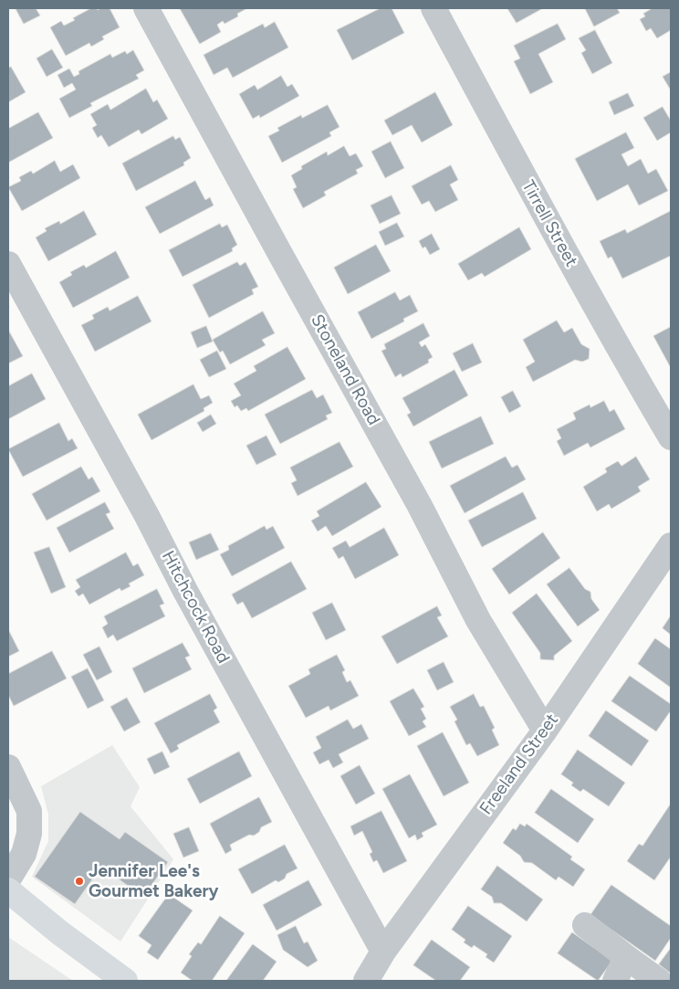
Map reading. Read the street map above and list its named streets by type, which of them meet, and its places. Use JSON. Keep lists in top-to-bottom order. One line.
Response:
{"streets":{"street":["Tirrell Street","Stoneland Road","Hitchcock Road","Freeland Street"]},"crossings":[["Stoneland Road","Freeland Street"],["Hitchcock Road","Freeland Street"]],"places":["Jennifer Lee's Gourmet Bakery"]}
